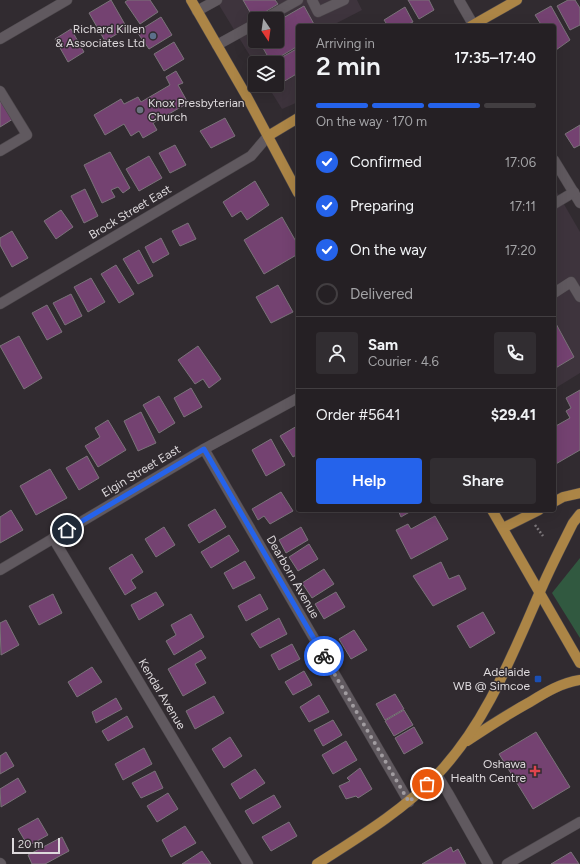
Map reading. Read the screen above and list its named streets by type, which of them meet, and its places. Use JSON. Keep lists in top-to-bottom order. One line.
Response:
{"streets":{"street":["Brock Street East","Elgin Street East","Dearborn Avenue","Kendal Avenue"]},"crossings":[["Elgin Street East","Dearborn Avenue"],["Elgin Street East","Kendal Avenue"]],"places":{"other":["Richard Killen & Associates Ltd","Knox Presbyterian Church"],"transit":["Adelaide WB @ Simcoe"],"health":["Oshawa Health Centre"]},"scale_bar":"20 m","north":"bottom","page":{"heading":["2 min","Arriving in","17:35–17:40"],"panel":["Sam","Courier · 4.6","Order #5641","$29.41"],"bar":"On the way · 170 m","list":[["Confirmed","17:06"],["Preparing","17:11"],["On the way","17:20"],"Delivered"],"buttons":["Help","Share"],"scale":"20 m"}}
